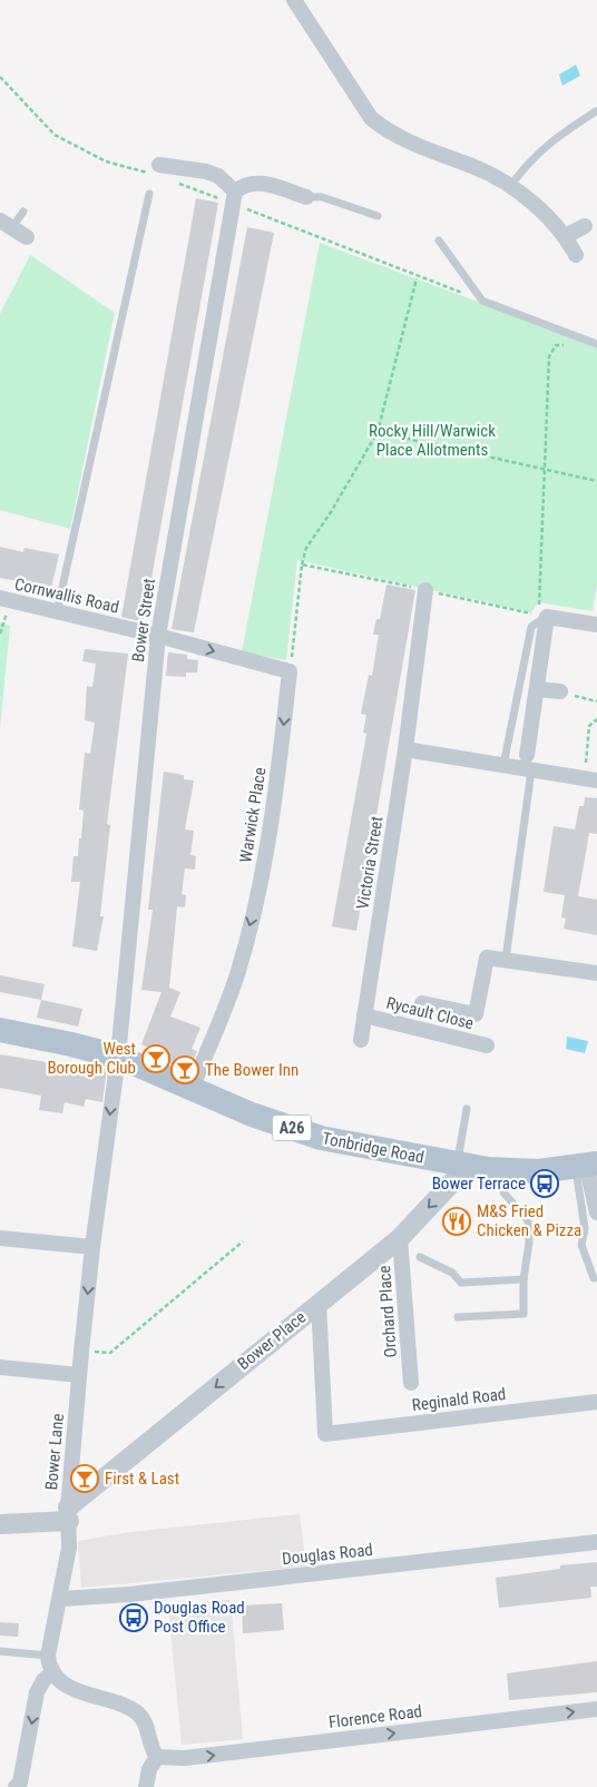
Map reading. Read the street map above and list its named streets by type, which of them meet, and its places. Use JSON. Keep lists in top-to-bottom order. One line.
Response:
{"streets":{"main road":["A26","Tonbridge Road"],"street":["Cornwallis Road","Bower Street","Warwick Place","Victoria Street","Rycault Close","Orchard Place","Bower Place","Reginald Road","Bower Lane","Douglas Road","Florence Road"]},"crossings":[["Cornwallis Road","Bower Street"],["Bower Street","Tonbridge Road"],["Bower Street","Bower Lane"],["Warwick Place","Tonbridge Road"],["Victoria Street","Rycault Close"],["Tonbridge Road","Bower Place"],["Tonbridge Road","Bower Lane"],["Orchard Place","Bower Place"],["Bower Place","Reginald Road"],["Bower Place","Bower Lane"],["Bower Lane","Douglas Road"]],"one_way":["Warwick Place","Bower Place","Bower Lane","Florence Road"],"parks":["Rocky Hill/Warwick Place Allotments"],"places":{"bar":["West Borough Club","The Bower Inn","First & Last"],"bus stop":["Bower Terrace","Douglas Road Post Office"],"restaurant":["M&S Fried Chicken & Pizza"]}}
